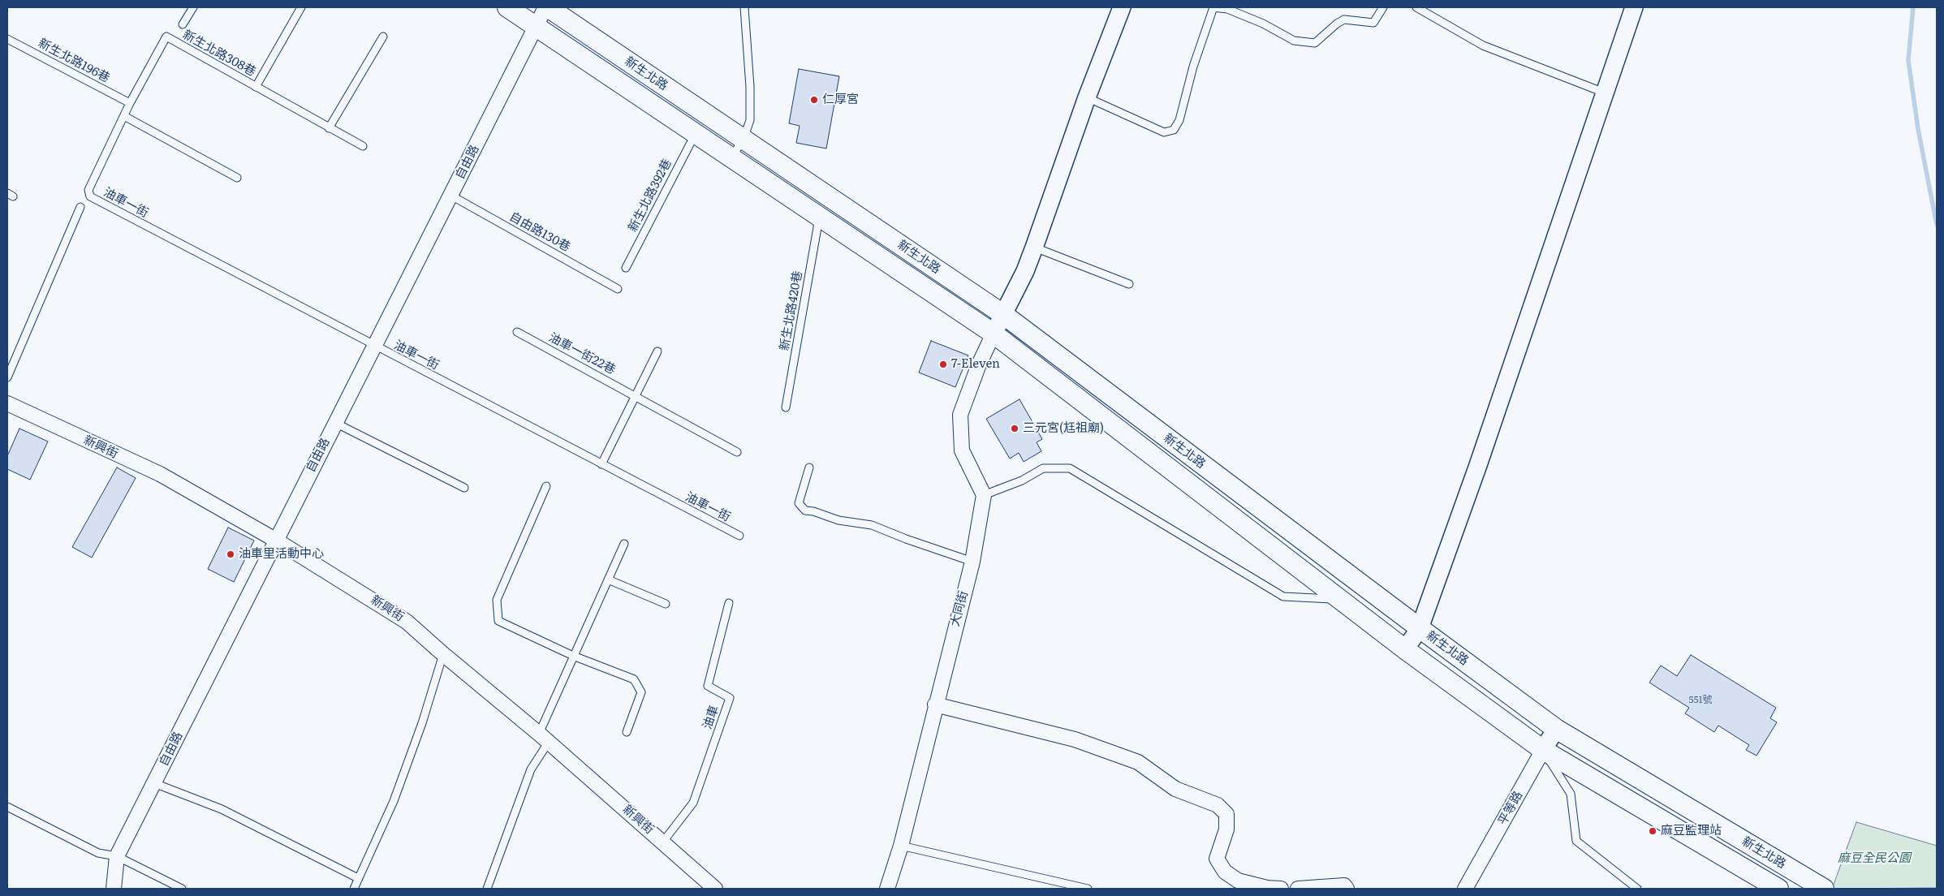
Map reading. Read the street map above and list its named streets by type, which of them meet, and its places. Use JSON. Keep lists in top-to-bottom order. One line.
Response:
{"streets":{"main road":["新生北路"],"street":["自由路","新興街","大同街","平等路"],"lane":["新生北路308巷","新生北路196巷","新生北路392巷","油車一街","自由路130巷","新生北路420巷","油車一街22巷","油車"]},"crossings":[["新生北路308巷","新生北路196巷"],["新生北路308巷","油車一街"],["新生北路","自由路"],["新生北路","新生北路392巷"],["新生北路","新生北路420巷"],["新生北路","平等路"],["自由路","油車一街"],["自由路","自由路130巷"],["自由路","新興街"],["新興街","油車"]],"parks":["麻豆全民公園"],"places":["仁厚宮","7-Eleven","三元宮(尪祖廟)","油車里活動中心","麻豆監理站"],"house_numbers":["551號"]}
